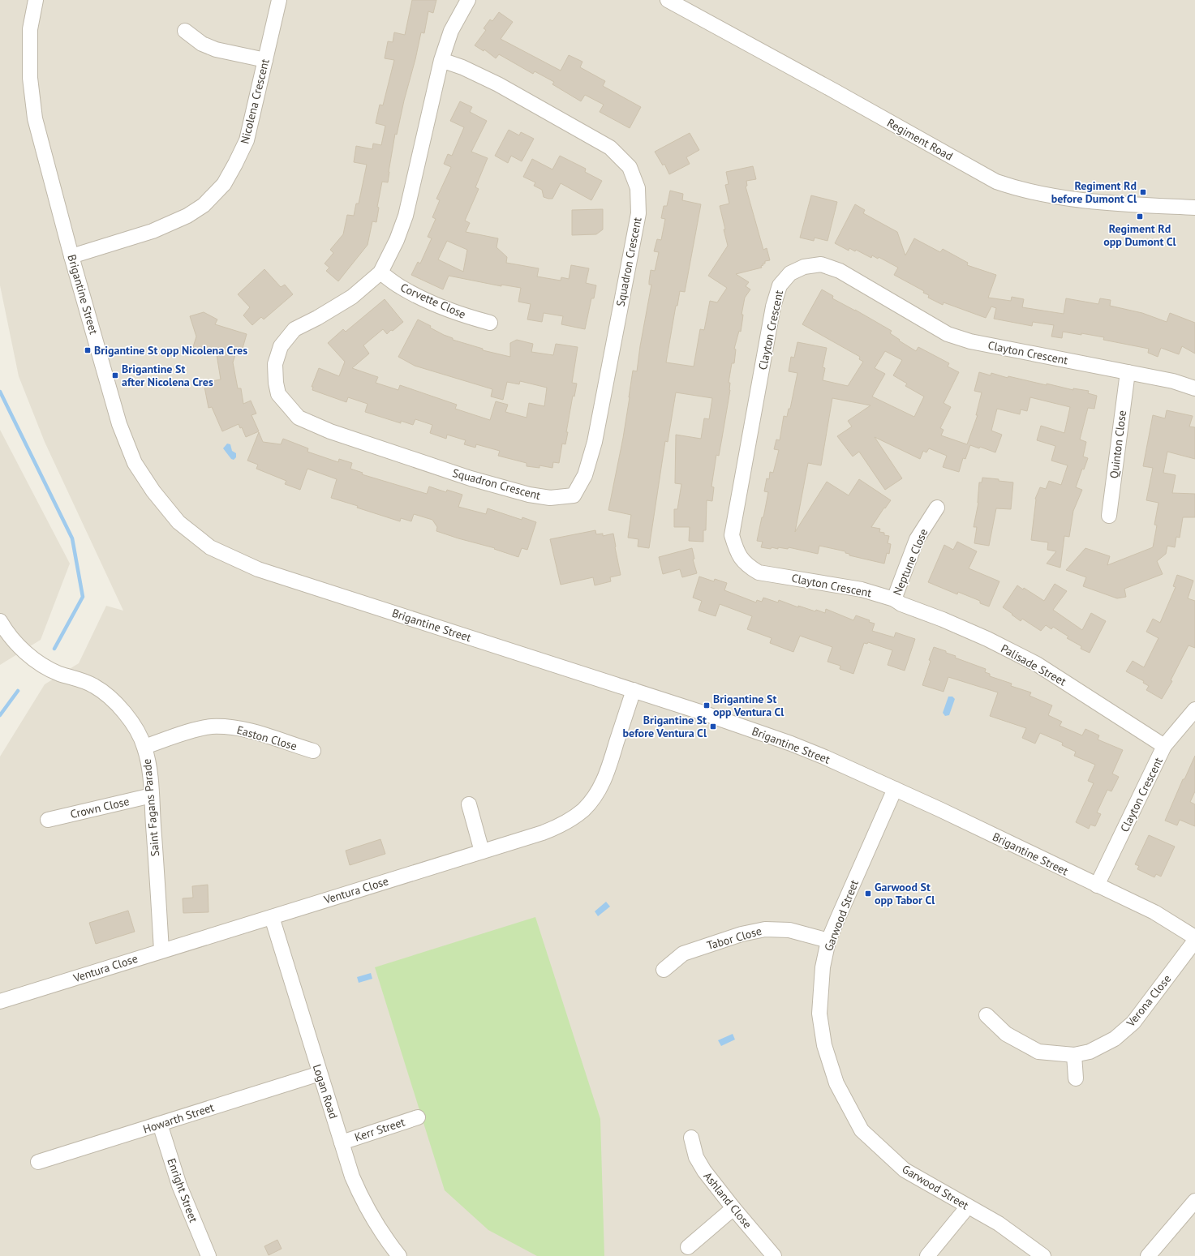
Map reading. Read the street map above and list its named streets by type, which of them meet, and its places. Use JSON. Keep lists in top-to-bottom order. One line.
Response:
{"streets":{"street":["Nicolena Crescent","Regiment Road","Squadron Crescent","Brigantine Street","Corvette Close","Clayton Crescent","Quinton Close","Neptune Close","Palisade Street","Easton Close","Crown Close","Saint Fagans Parade","Ventura Close","Garwood Street","Tabor Close","Verona Close","Logan Road","Howarth Street","Kerr Street","Enright Street","Ashland Close"]},"crossings":[["Nicolena Crescent","Brigantine Street"],["Squadron Crescent","Corvette Close"],["Brigantine Street","Clayton Crescent"],["Brigantine Street","Ventura Close"],["Brigantine Street","Garwood Street"],["Clayton Crescent","Quinton Close"],["Clayton Crescent","Neptune Close"],["Clayton Crescent","Palisade Street"],["Neptune Close","Palisade Street"],["Easton Close","Saint Fagans Parade"],["Crown Close","Saint Fagans Parade"],["Saint Fagans Parade","Ventura Close"],["Ventura Close","Logan Road"],["Garwood Street","Tabor Close"],["Logan Road","Howarth Street"],["Logan Road","Kerr Street"],["Howarth Street","Enright Street"]],"places":{"transit":["Regiment Rd before Dumont Cl","Regiment Rd opp Dumont Cl","Brigantine St opp Nicolena Cres","Brigantine St after Nicolena Cres","Brigantine St opp Ventura Cl","Brigantine St before Ventura Cl","Garwood St opp Tabor Cl"]}}
